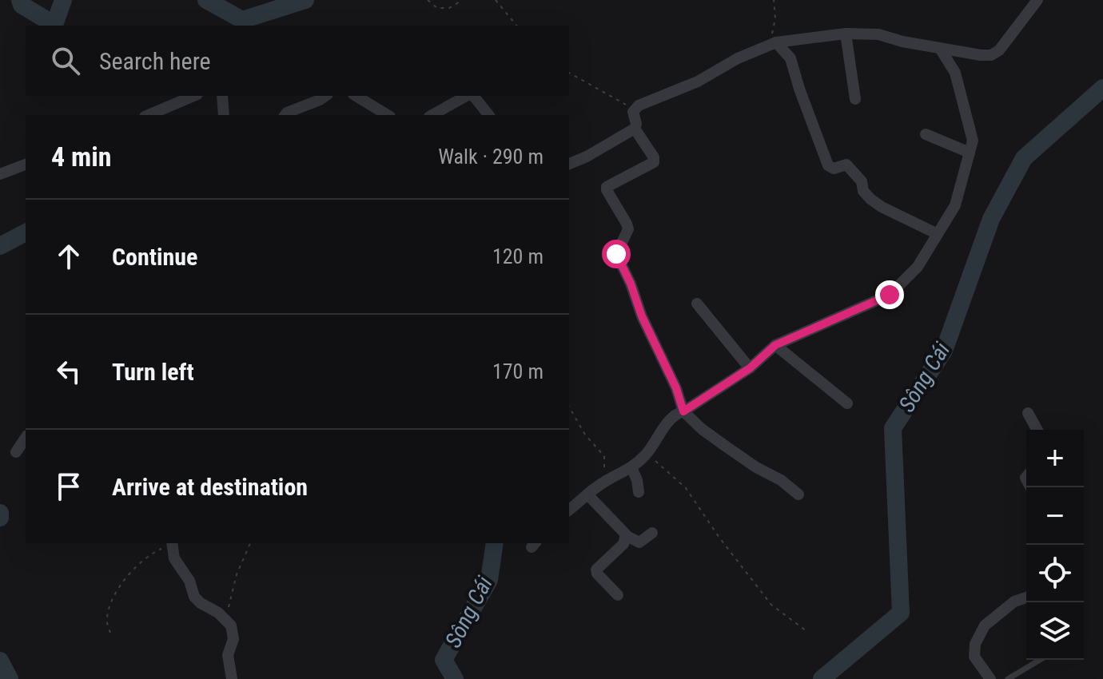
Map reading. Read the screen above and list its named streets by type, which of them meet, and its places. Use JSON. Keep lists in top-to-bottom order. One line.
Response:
{"water":["Sông Cái"],"page":{"search":"Search here","heading":["4 min","Walk · 290 m"],"list":[["Continue","120 m"],["Turn left","170 m"],"Arrive at destination"],"map_buttons":["+","−"]}}
